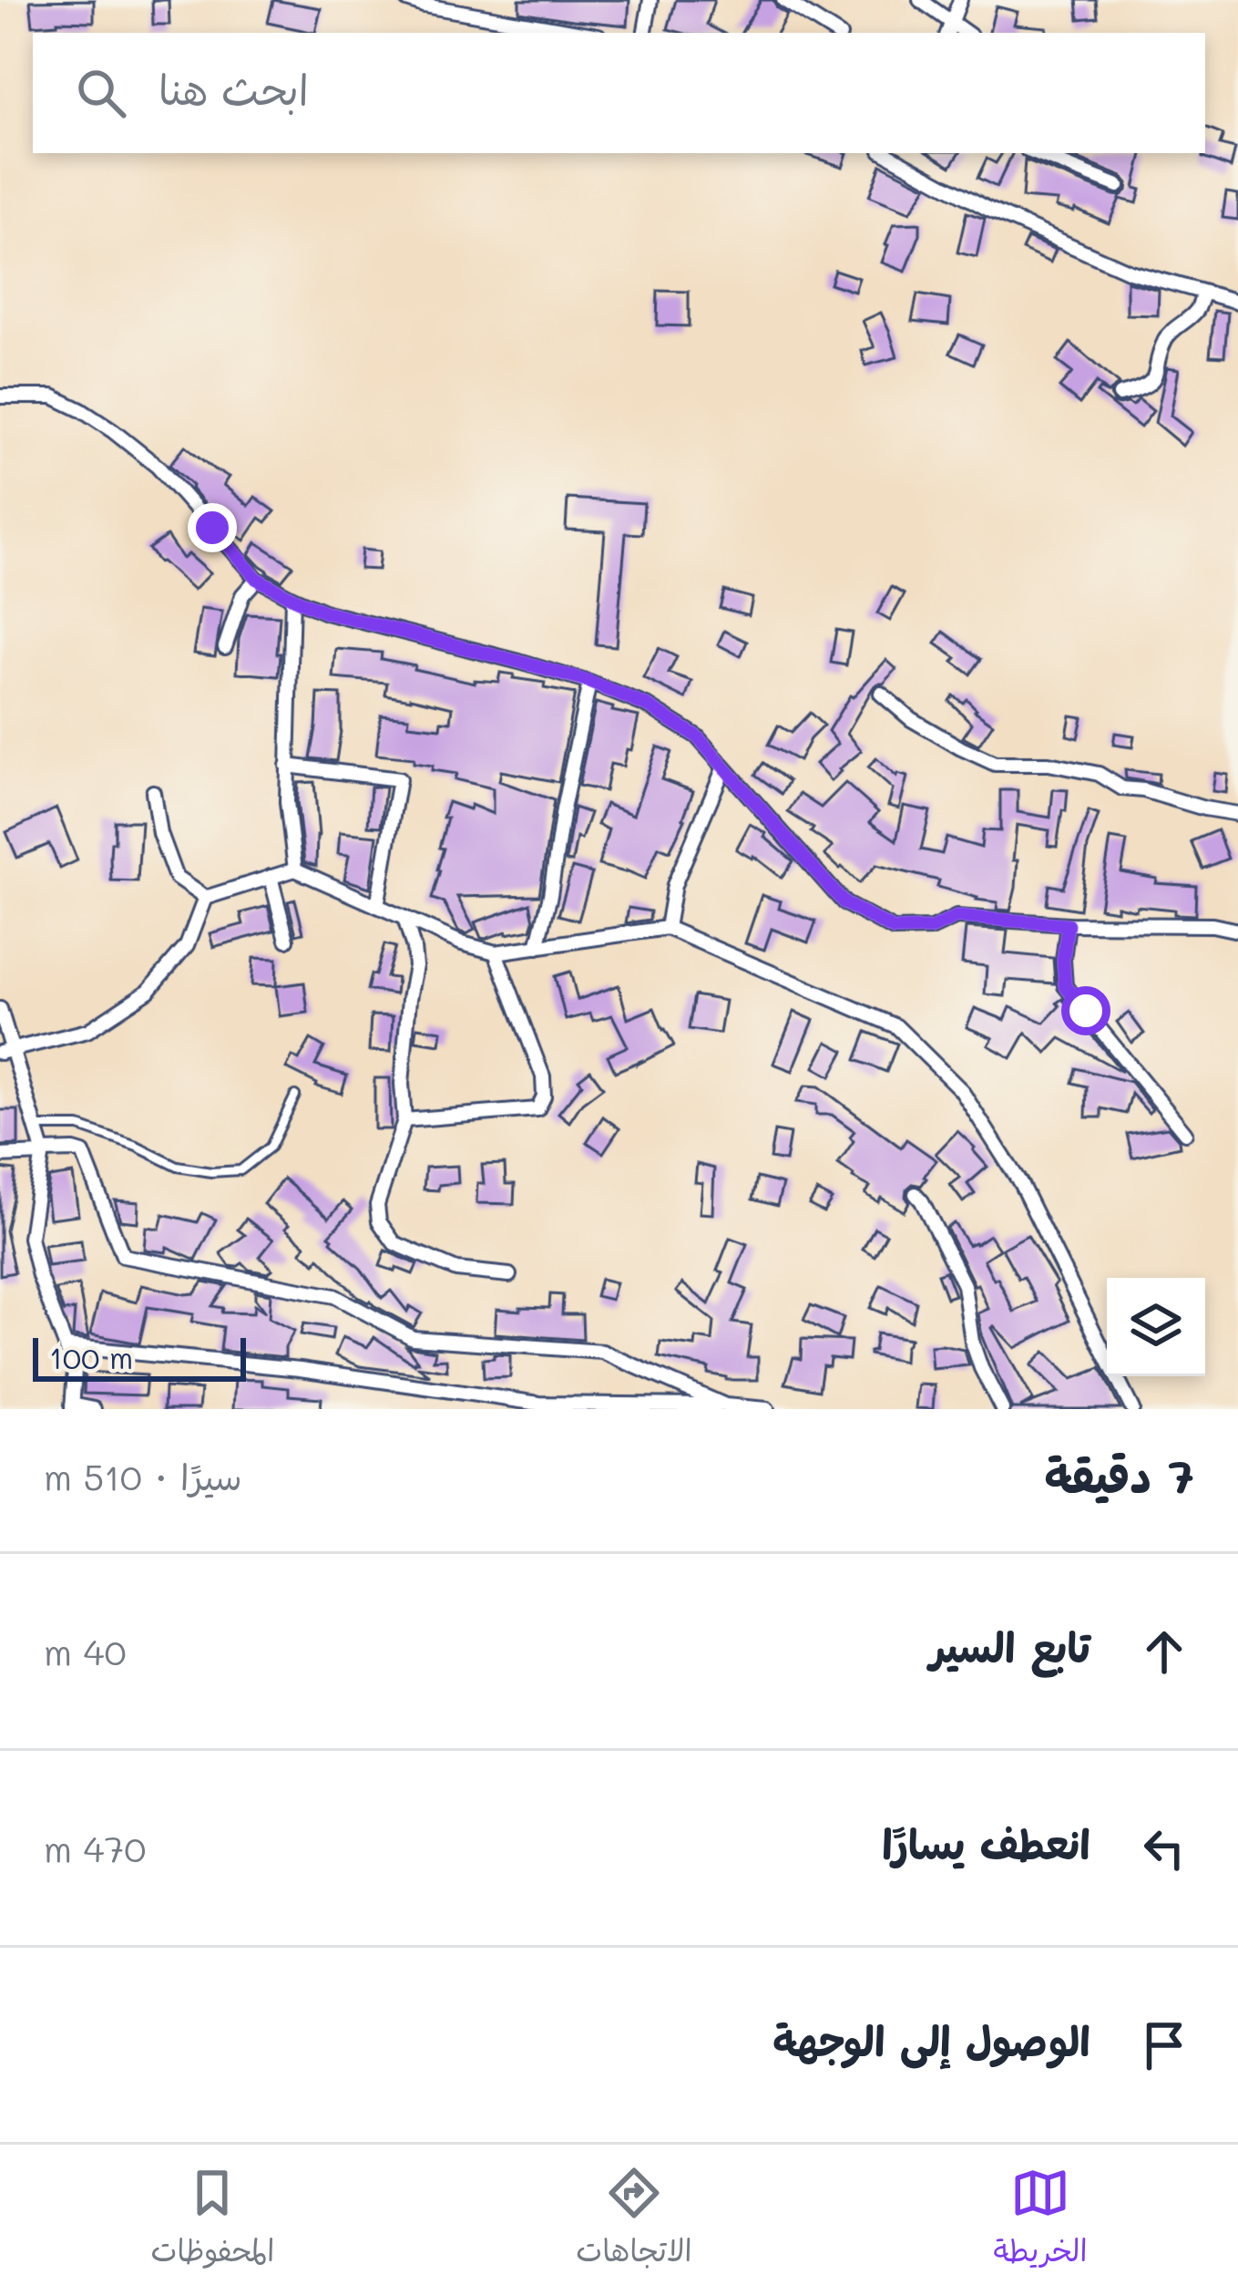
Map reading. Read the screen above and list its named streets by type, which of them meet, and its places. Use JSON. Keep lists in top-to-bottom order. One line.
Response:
{"scale_bar":"100 m","page":{"search":"ابحث هنا","scale":"100 m","heading":["7 دقيقة","سيرًا · 510 m"],"list":[["تابع السير","40 m"],["انعطف يسارًا","470 m"],"الوصول إلى الوجهة"],"nav":["الخريطة","الاتجاهات","المحفوظات"]}}
